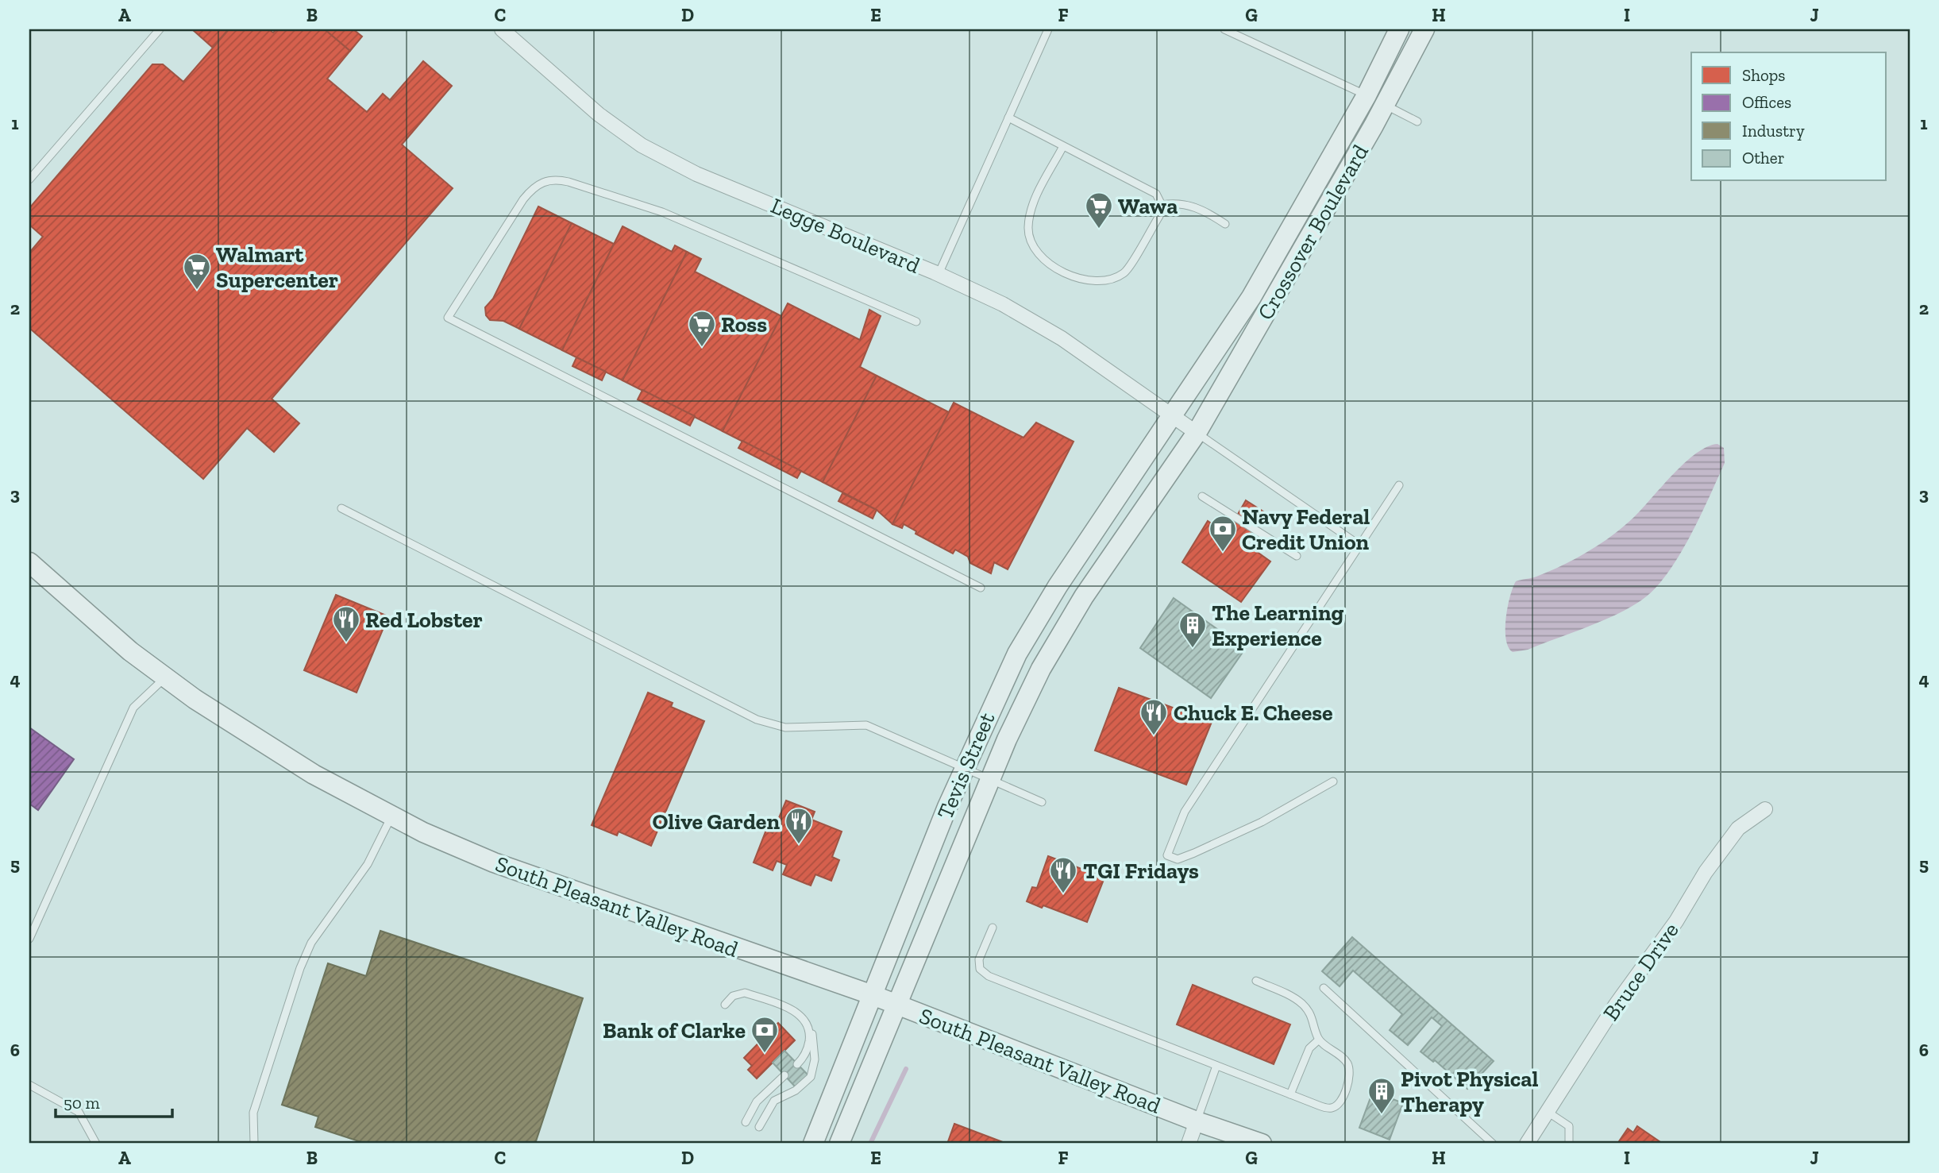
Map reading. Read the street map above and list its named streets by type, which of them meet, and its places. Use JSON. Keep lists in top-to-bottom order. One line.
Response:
{"streets":{"main road":["Crossover Boulevard","Tevis Street","South Pleasant Valley Road"],"street":["Legge Boulevard","Bruce Drive"]},"crossings":[["Crossover Boulevard","Legge Boulevard"],["Crossover Boulevard","Tevis Street"],["Legge Boulevard","Tevis Street"],["Tevis Street","South Pleasant Valley Road"]],"places":{"supermarket":["Wawa","Walmart Supercenter","Ross"],"bank":["Navy Federal Credit Union","Bank of Clarke"],"restaurant":["Red Lobster","Chuck E. Cheese","Olive Garden","TGI Fridays"],"building":["The Learning Experience","Pivot Physical Therapy"]},"legend":["Shops","Offices","Industry","Other"],"scale_bar":"50 m","grid":{"columns":["A","B","C","D","E","F","G","H","I","J"],"rows":["1","2","3","4","5","6"]}}
